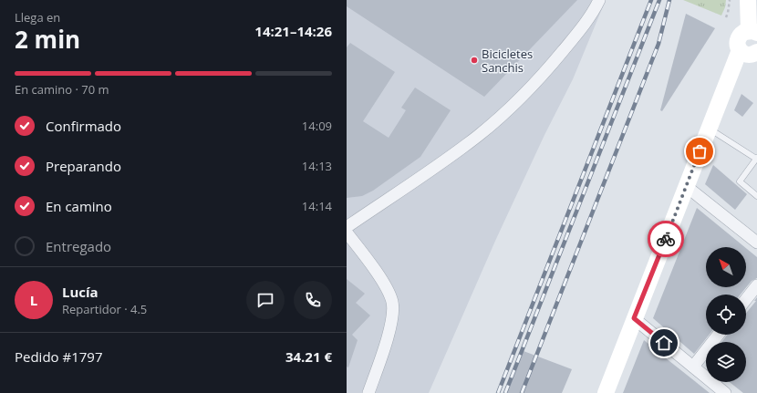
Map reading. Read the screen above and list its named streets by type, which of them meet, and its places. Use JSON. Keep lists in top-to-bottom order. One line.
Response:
{"places":["Bicicletes Sanchis"],"north":"top left","page":{"heading":["2 min","Llega en","14:21–14:26"],"panel":["Lucía","Repartidor · 4.5","Pedido #1797","34.21 €"],"bar":"En camino · 70 m","list":[["Confirmado","14:09"],["Preparando","14:13"],["En camino","14:14"],"Entregado"],"round":"L"}}
